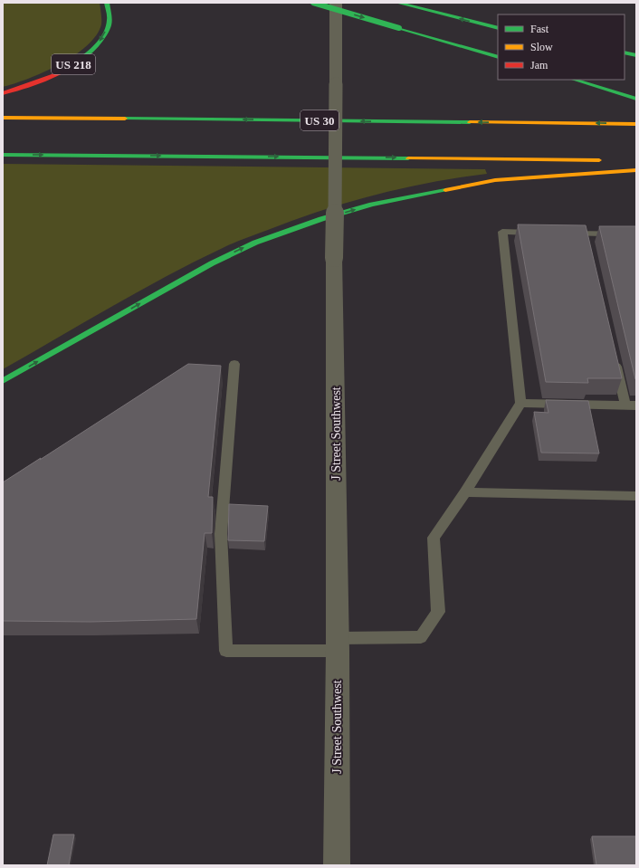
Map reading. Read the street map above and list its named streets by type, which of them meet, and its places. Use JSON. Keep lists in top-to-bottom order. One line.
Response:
{"streets":{"highway":["US 218","US 30"],"street":["J Street Southwest"]},"legend":["Fast","Slow","Jam"]}
